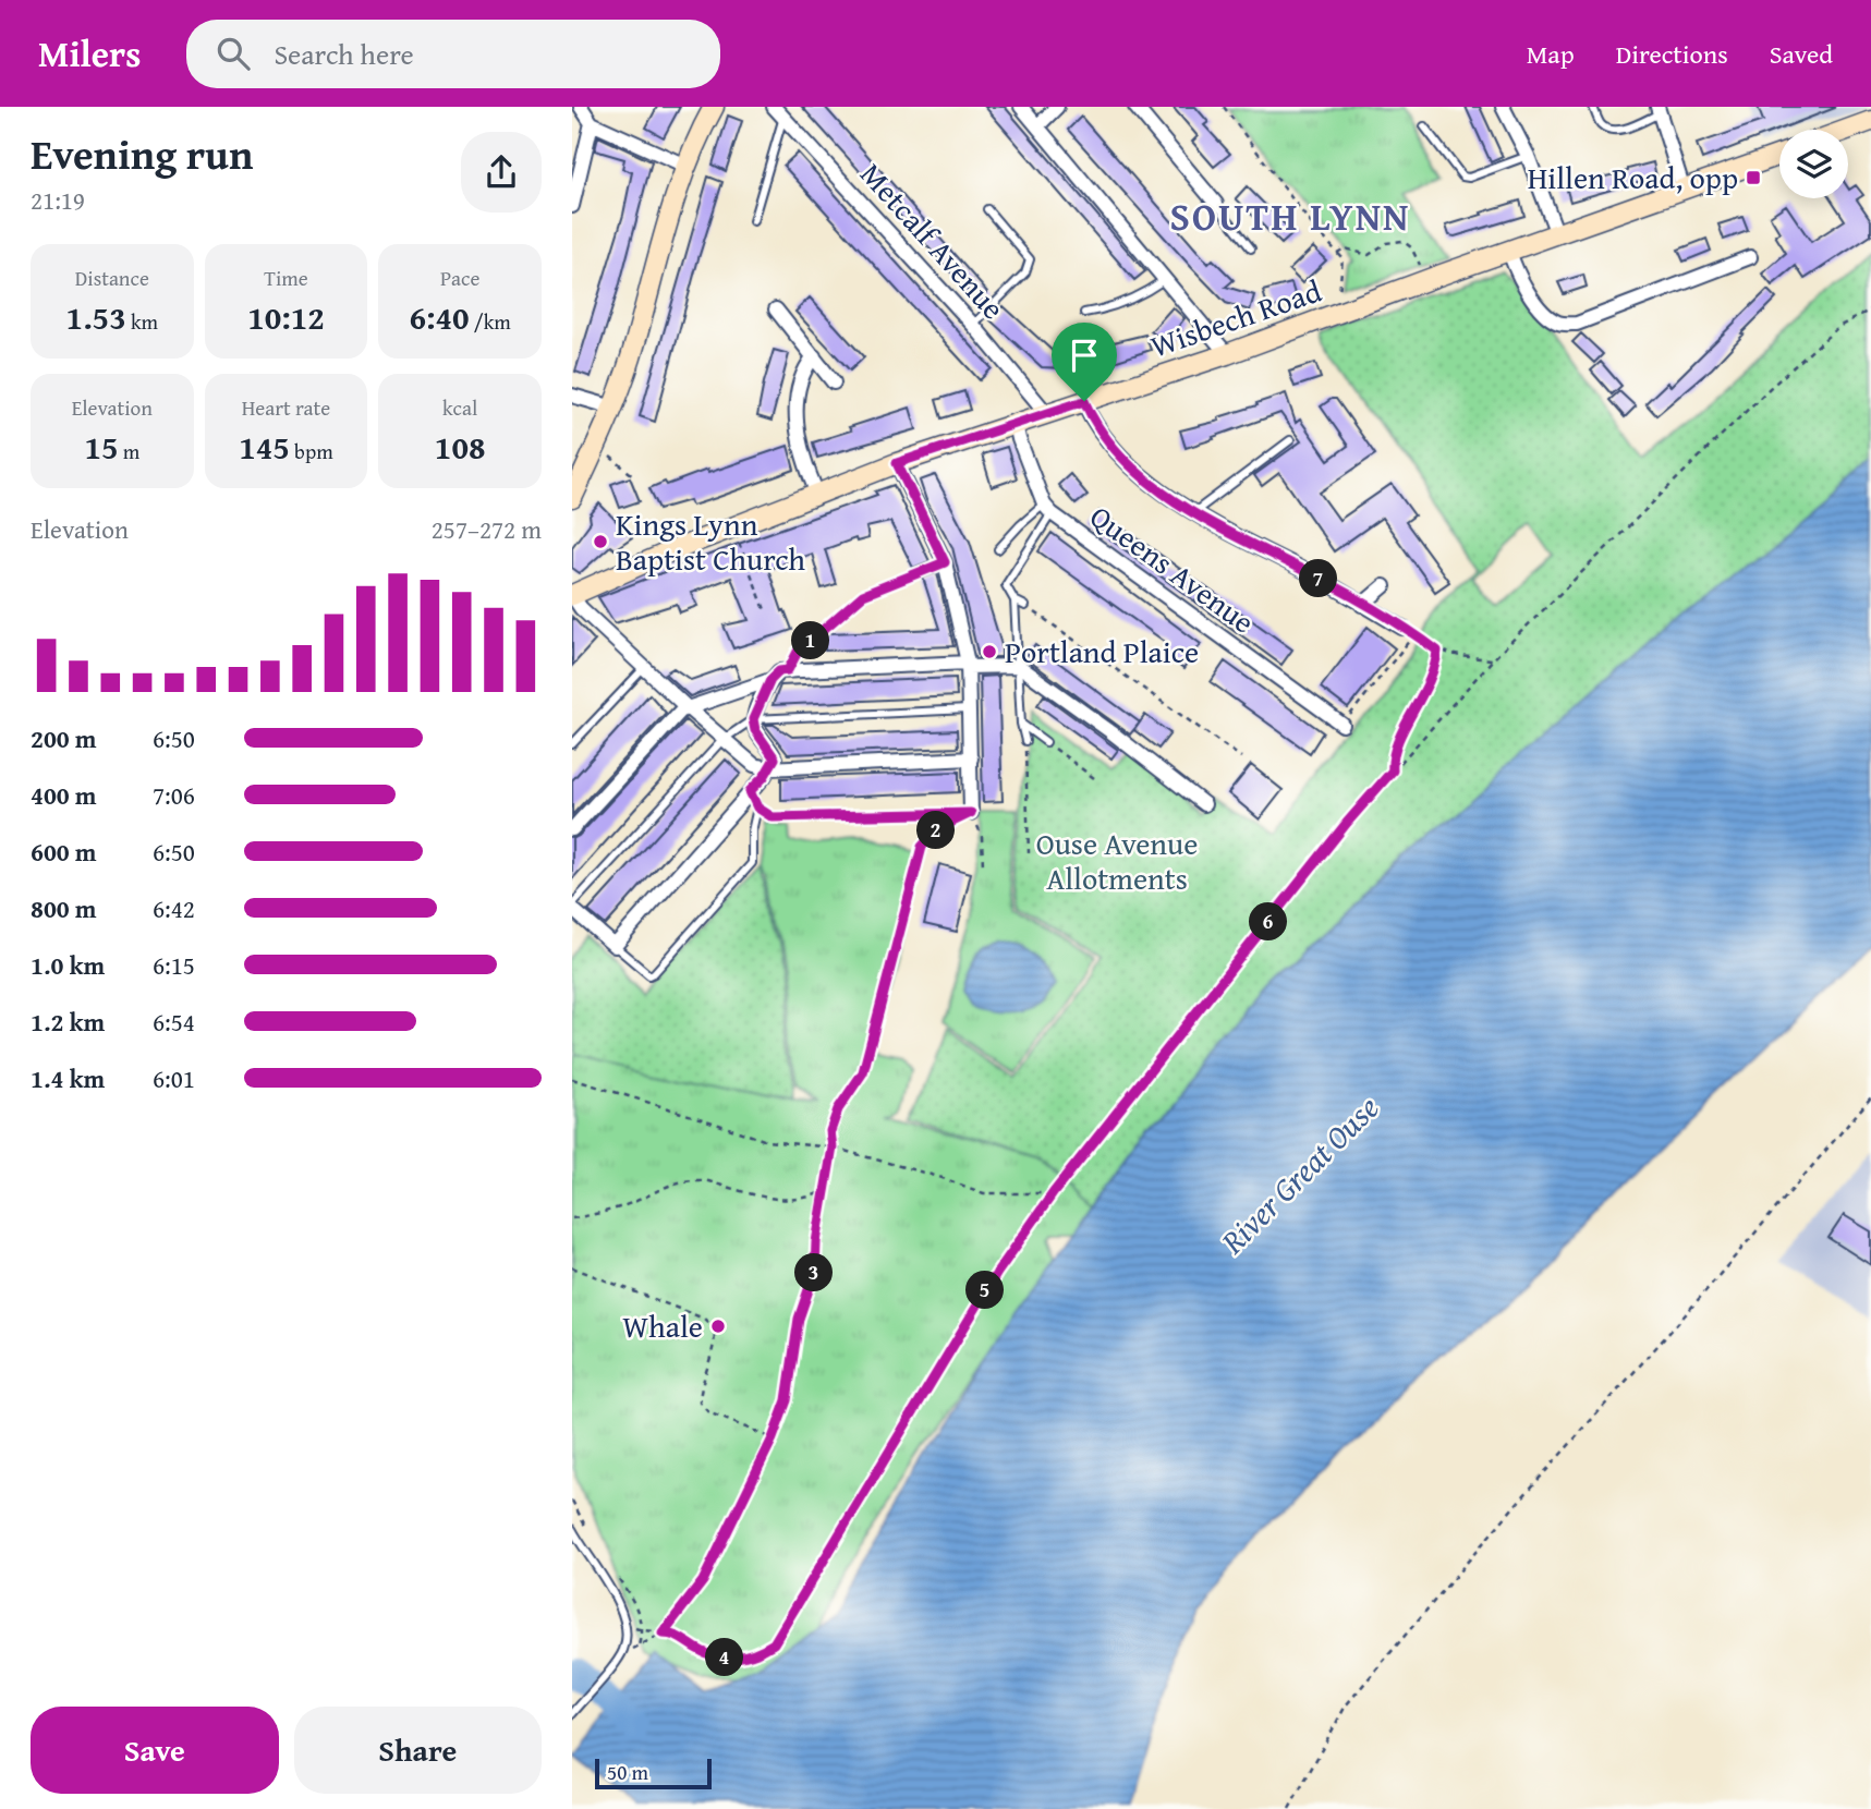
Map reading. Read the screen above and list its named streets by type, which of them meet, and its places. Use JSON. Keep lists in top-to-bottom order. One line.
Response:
{"streets":{"street":["Metcalf Avenue","Wisbech Road","Queens Avenue"]},"crossings":[["Metcalf Avenue","Wisbech Road"],["Wisbech Road","Queens Avenue"]],"districts":["SOUTH LYNN"],"water":["River Great Ouse"],"parks":["Ouse Avenue Allotments"],"places":{"transit":["Hillen Road, opp"],"other":["Kings Lynn Baptist Church","Portland Plaice","Whale"]},"scale_bar":"50 m","page":{"header":"Milers","search":"Search here","nav":["Map","Directions","Saved"],"heading":["Evening run","21:19"],"stats":[["Distance","1.53 km"],["Time","10:12"],["Pace","6:40 /km"],["Elevation","15 m"],["Heart rate","145 bpm"],["kcal","108"]],"chart":["Elevation","257–272 m"],"pins":["7","1","2","6","3","5","4"],"list":[{"name":"200 m","note":"6:50"},{"name":"400 m","note":"7:06"},{"name":"600 m","note":"6:50"},{"name":"800 m","note":"6:42"},{"name":"1.0 km","note":"6:15"},{"name":"1.2 km","note":"6:54"},{"name":"1.4 km","note":"6:01"}],"buttons":["Save","Share"],"scale":"50 m"}}
